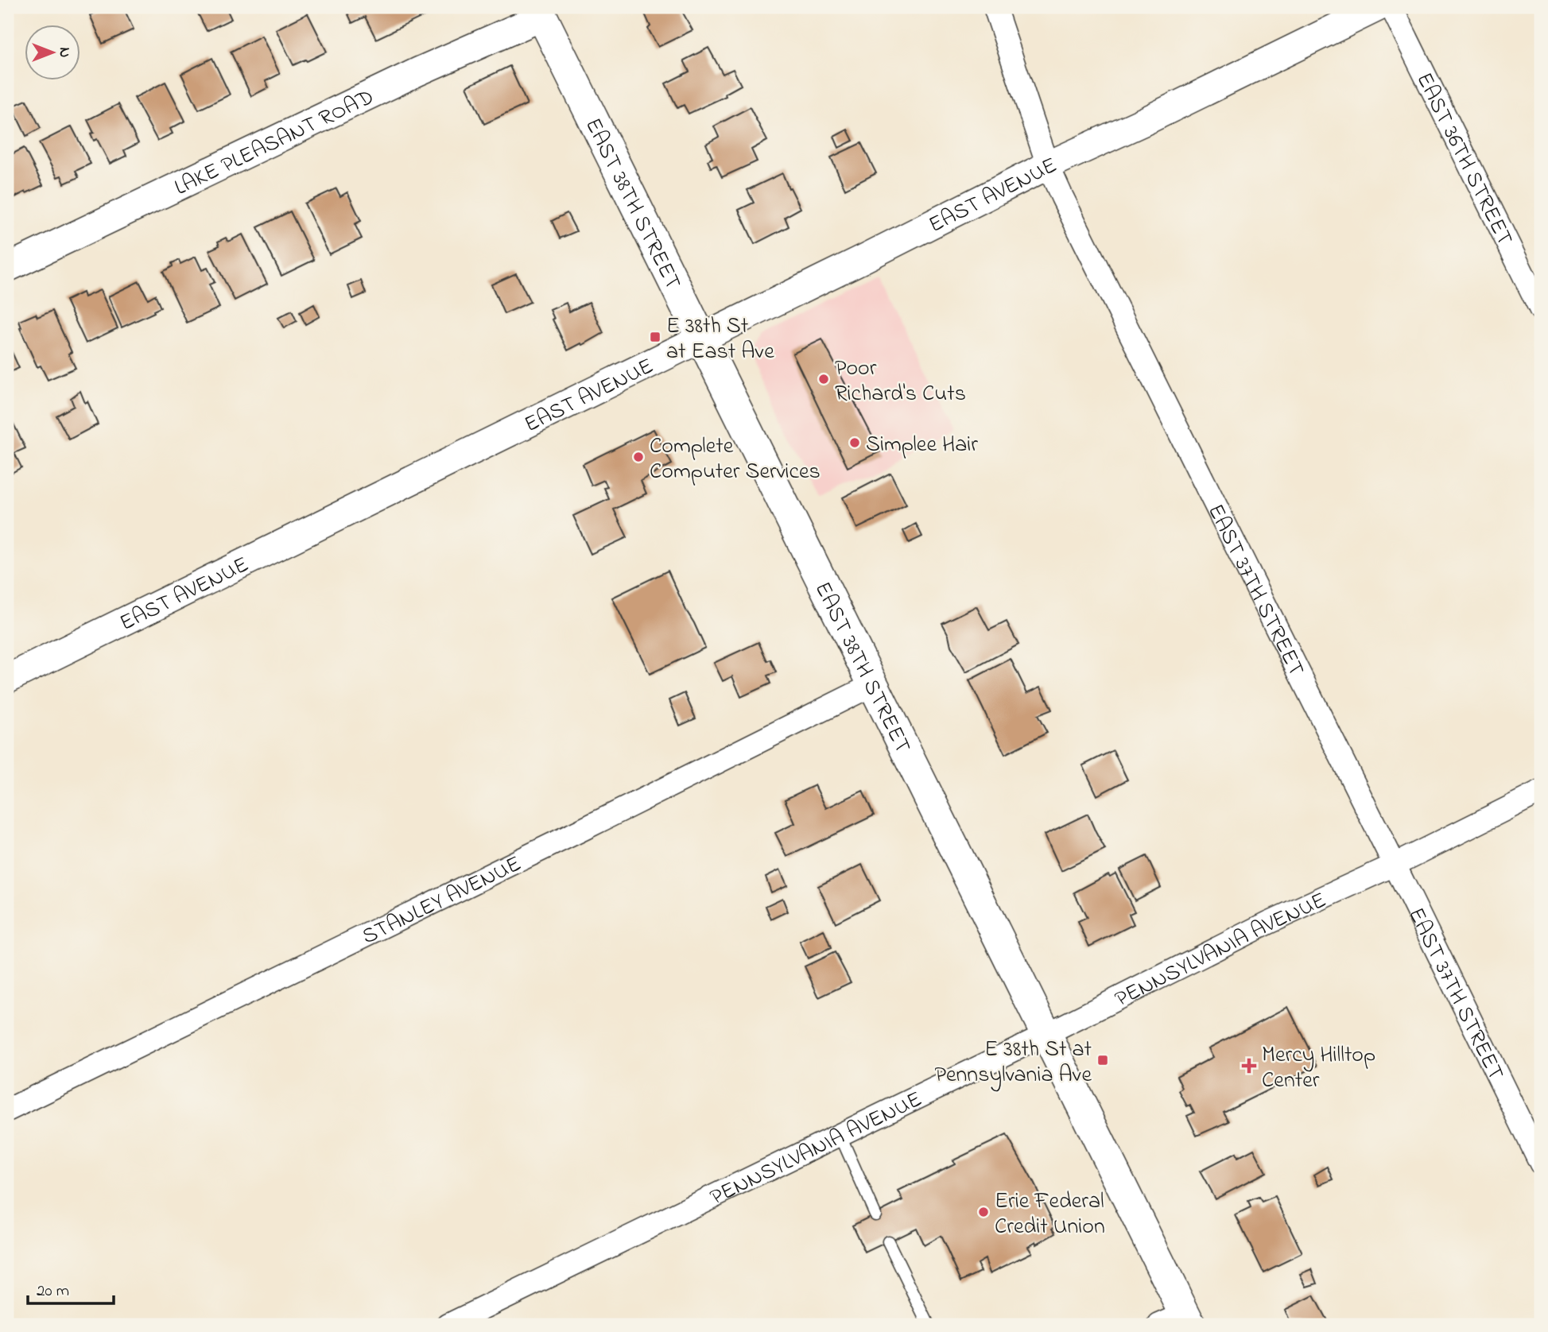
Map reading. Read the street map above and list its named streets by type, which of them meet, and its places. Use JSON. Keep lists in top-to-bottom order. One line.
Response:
{"streets":{"main road":["EAST 38TH STREET"],"street":["LAKE PLEASANT ROAD","EAST 36TH STREET","EAST AVENUE","EAST 37TH STREET","STANLEY AVENUE","PENNSYLVANIA AVENUE"]},"crossings":[["LAKE PLEASANT ROAD","EAST 38TH STREET"],["EAST AVENUE","EAST 38TH STREET"],["EAST AVENUE","EAST 37TH STREET"],["EAST 38TH STREET","STANLEY AVENUE"],["EAST 38TH STREET","PENNSYLVANIA AVENUE"],["EAST 37TH STREET","PENNSYLVANIA AVENUE"]],"places":{"transit":["E 38th St at East Ave","E 38th St at Pennsylvania Ave"],"other":["Poor Richard's Cuts","Simplee Hair","Complete Computer Services","Erie Federal Credit Union"],"health":["Mercy Hilltop Center"]},"scale_bar":"20 m","north":"right"}
